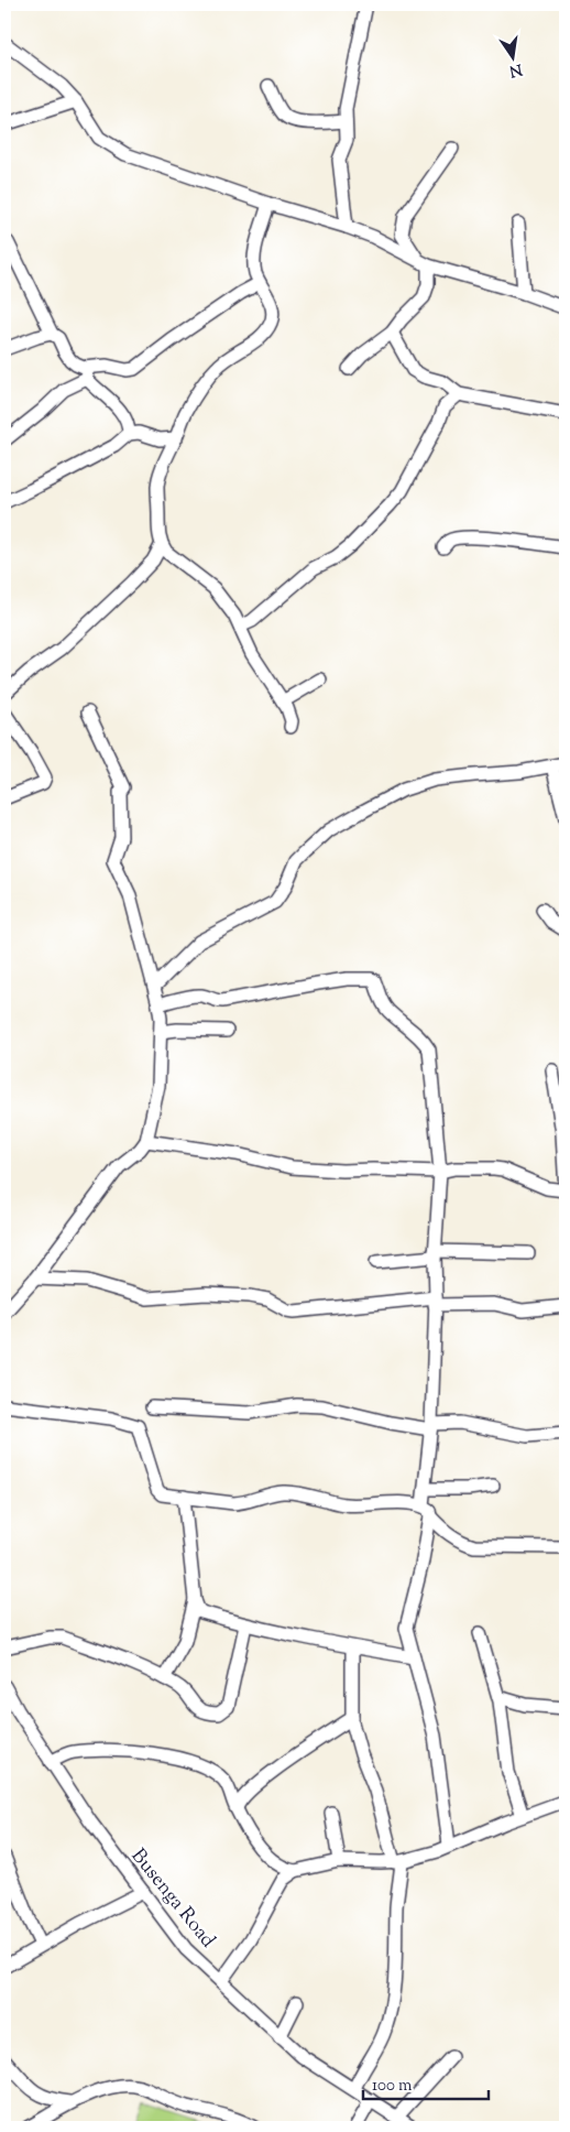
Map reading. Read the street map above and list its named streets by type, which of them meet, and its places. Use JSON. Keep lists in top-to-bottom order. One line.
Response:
{"streets":{"street":["Busenga Road"]},"scale_bar":"100 m","north":"bottom"}
